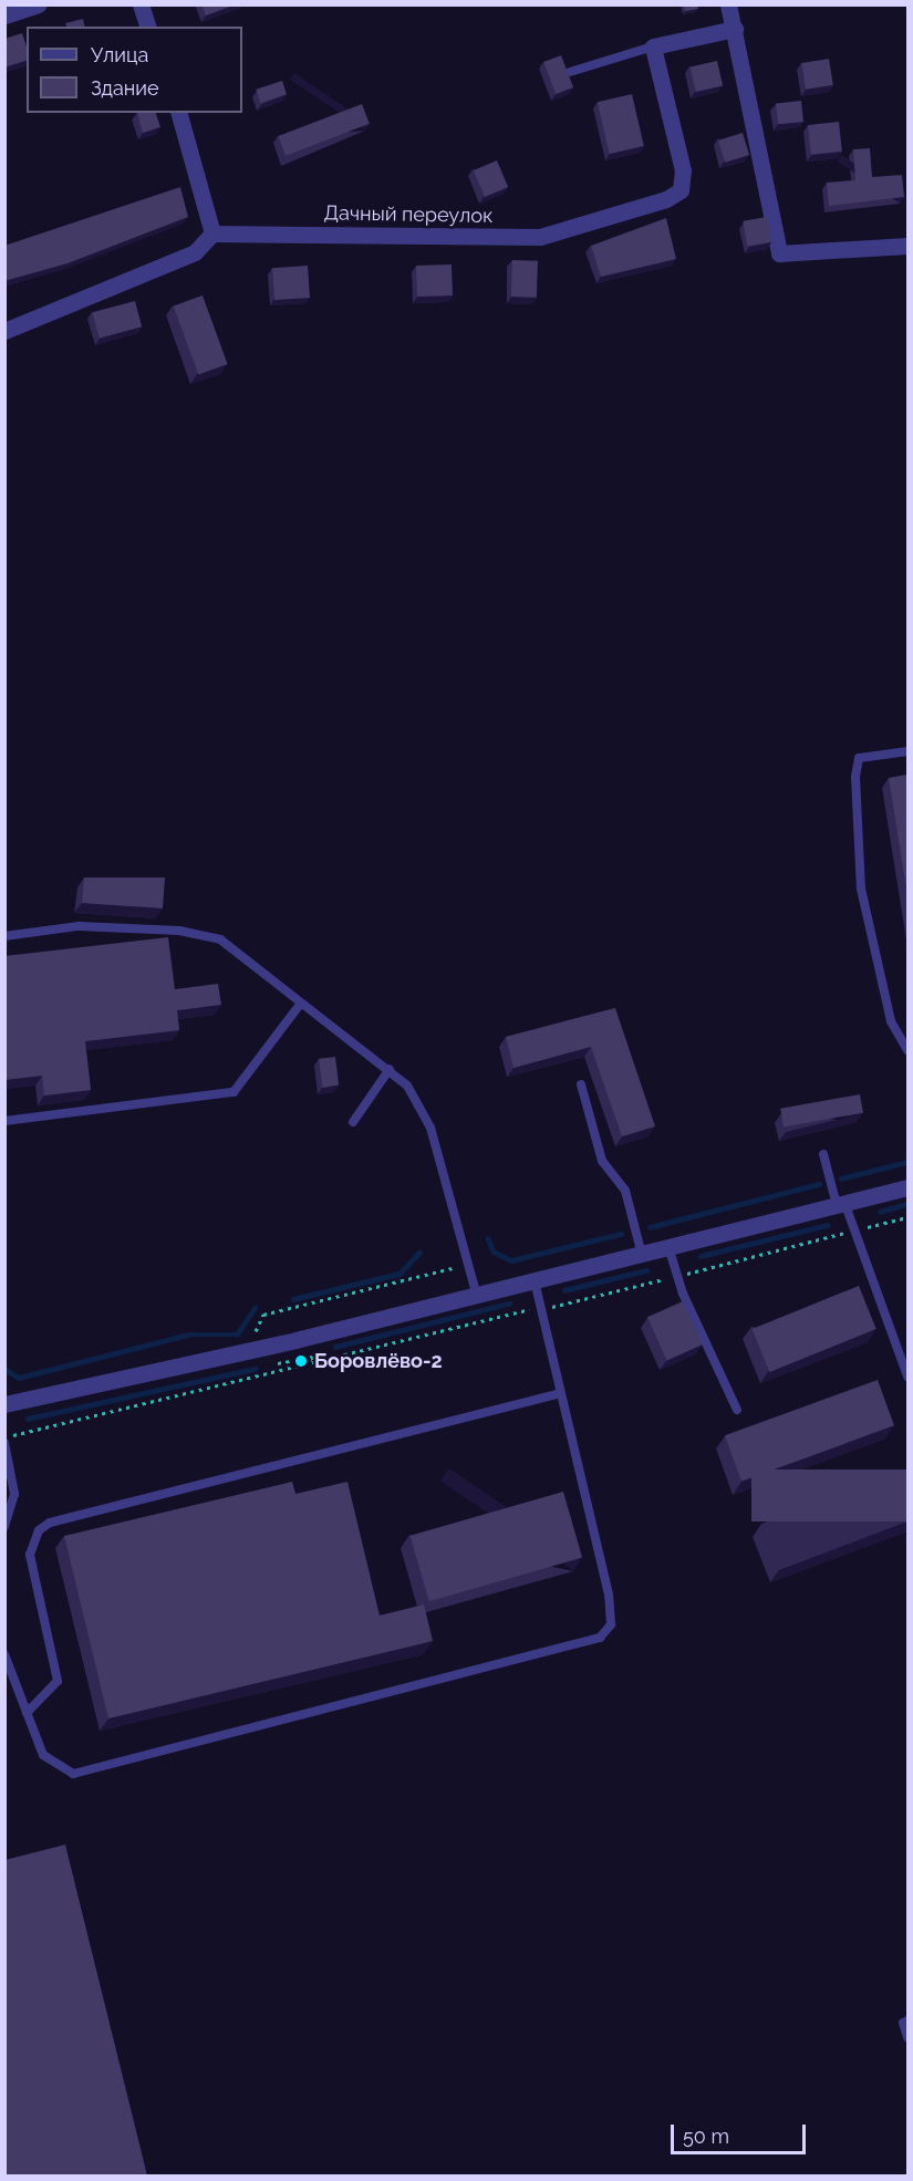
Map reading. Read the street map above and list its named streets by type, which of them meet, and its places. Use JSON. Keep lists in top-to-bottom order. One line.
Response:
{"streets":{"street":["Дачный переулок"]},"places":["Боровлёво-2"],"legend":["Улица","Здание"],"scale_bar":"50 m"}
